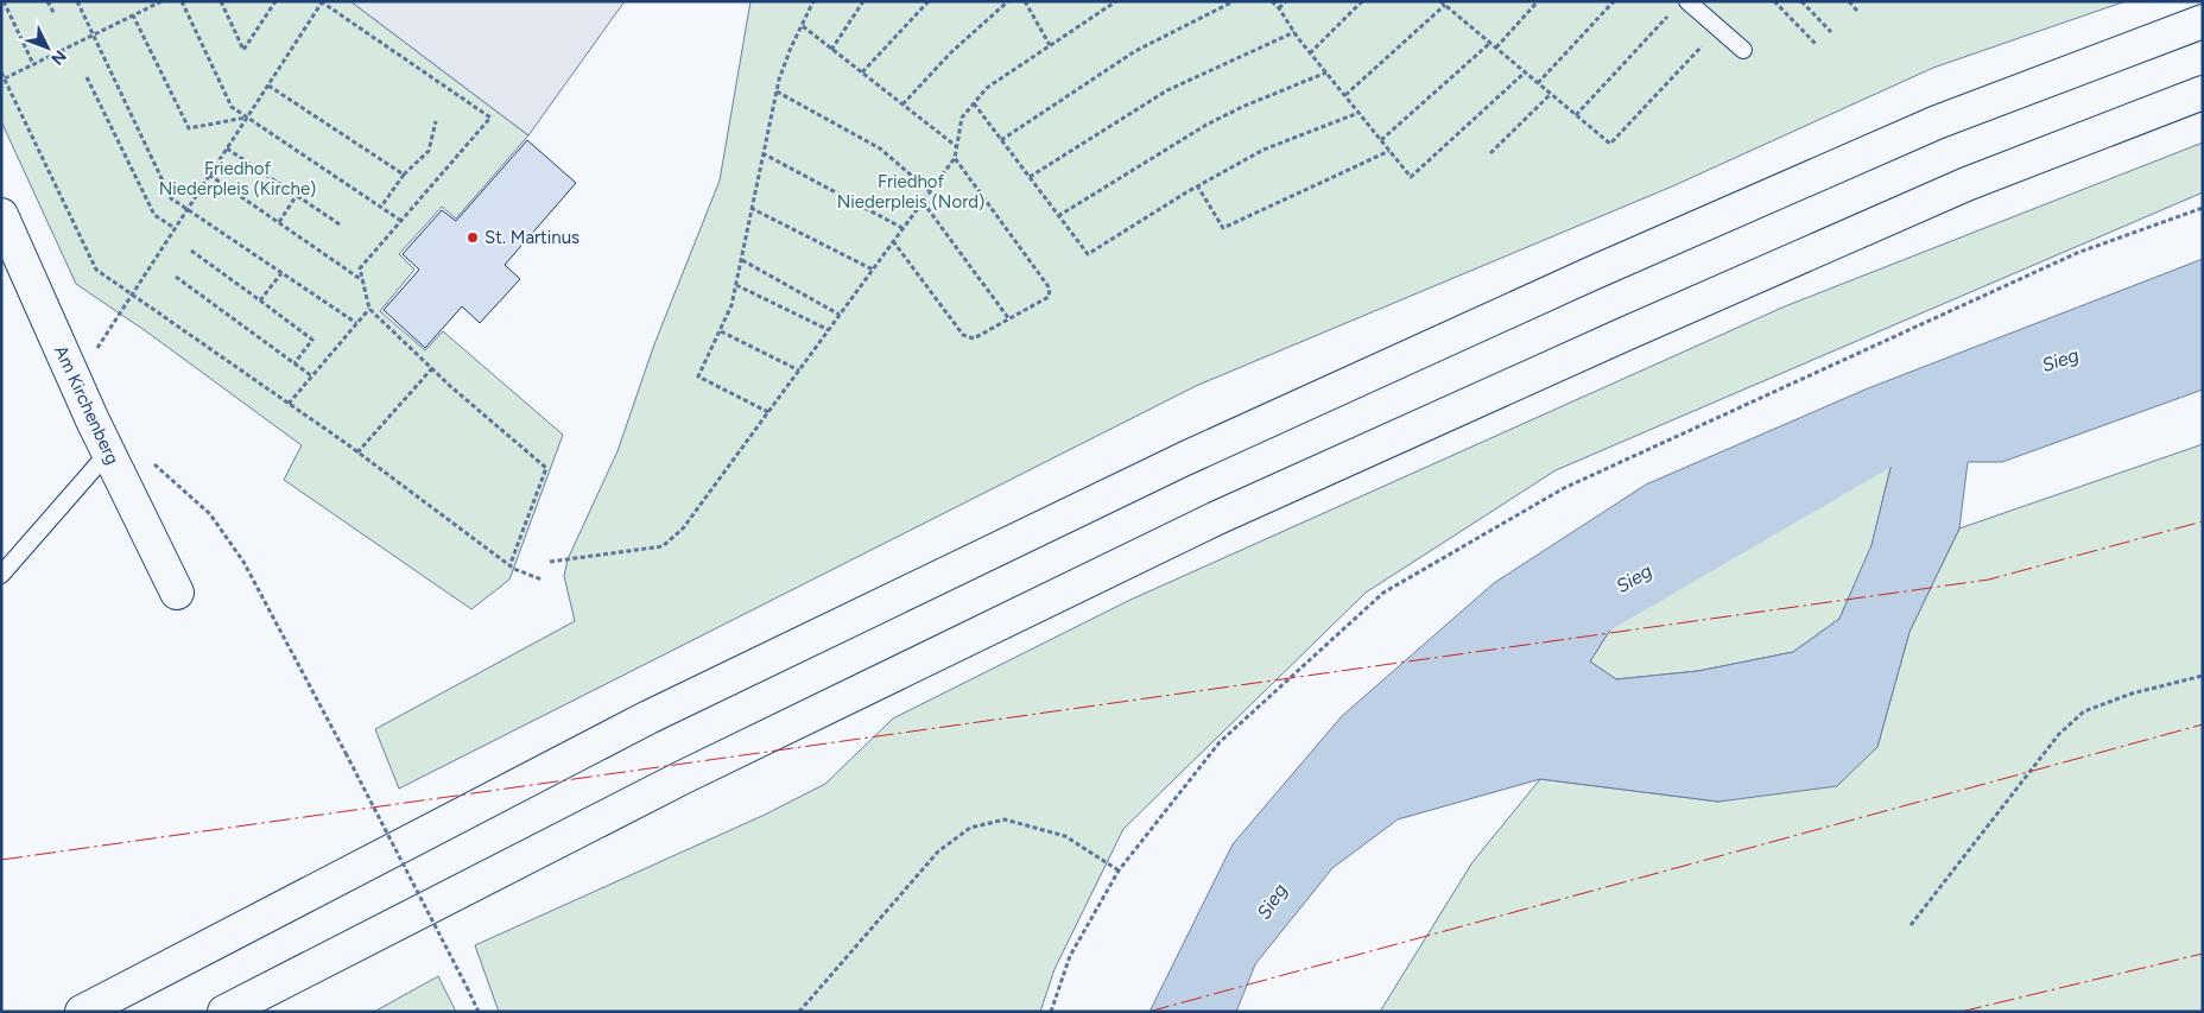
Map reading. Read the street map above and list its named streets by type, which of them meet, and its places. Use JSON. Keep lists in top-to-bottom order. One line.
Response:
{"streets":{"main road":["Am Kirchenberg"]},"water":["Sieg"],"parks":["Friedhof Niederpleis (Kirche)","Friedhof Niederpleis (Nord)"],"places":["St. Martinus"],"north":"bottom right"}
